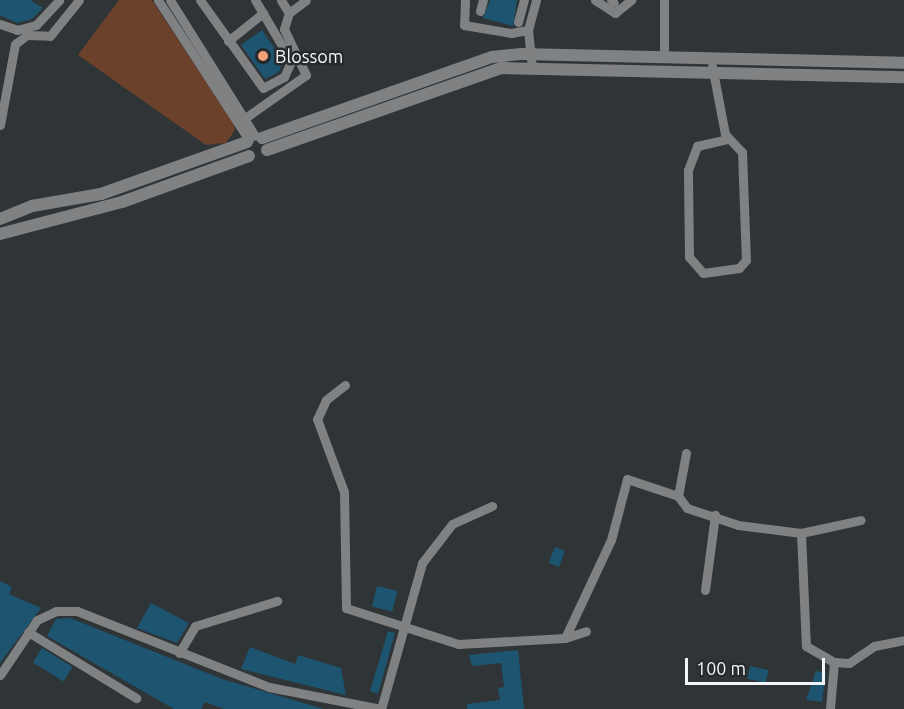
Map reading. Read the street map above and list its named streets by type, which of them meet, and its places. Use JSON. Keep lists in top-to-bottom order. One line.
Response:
{"places":["Blossom"],"scale_bar":"100 m"}
